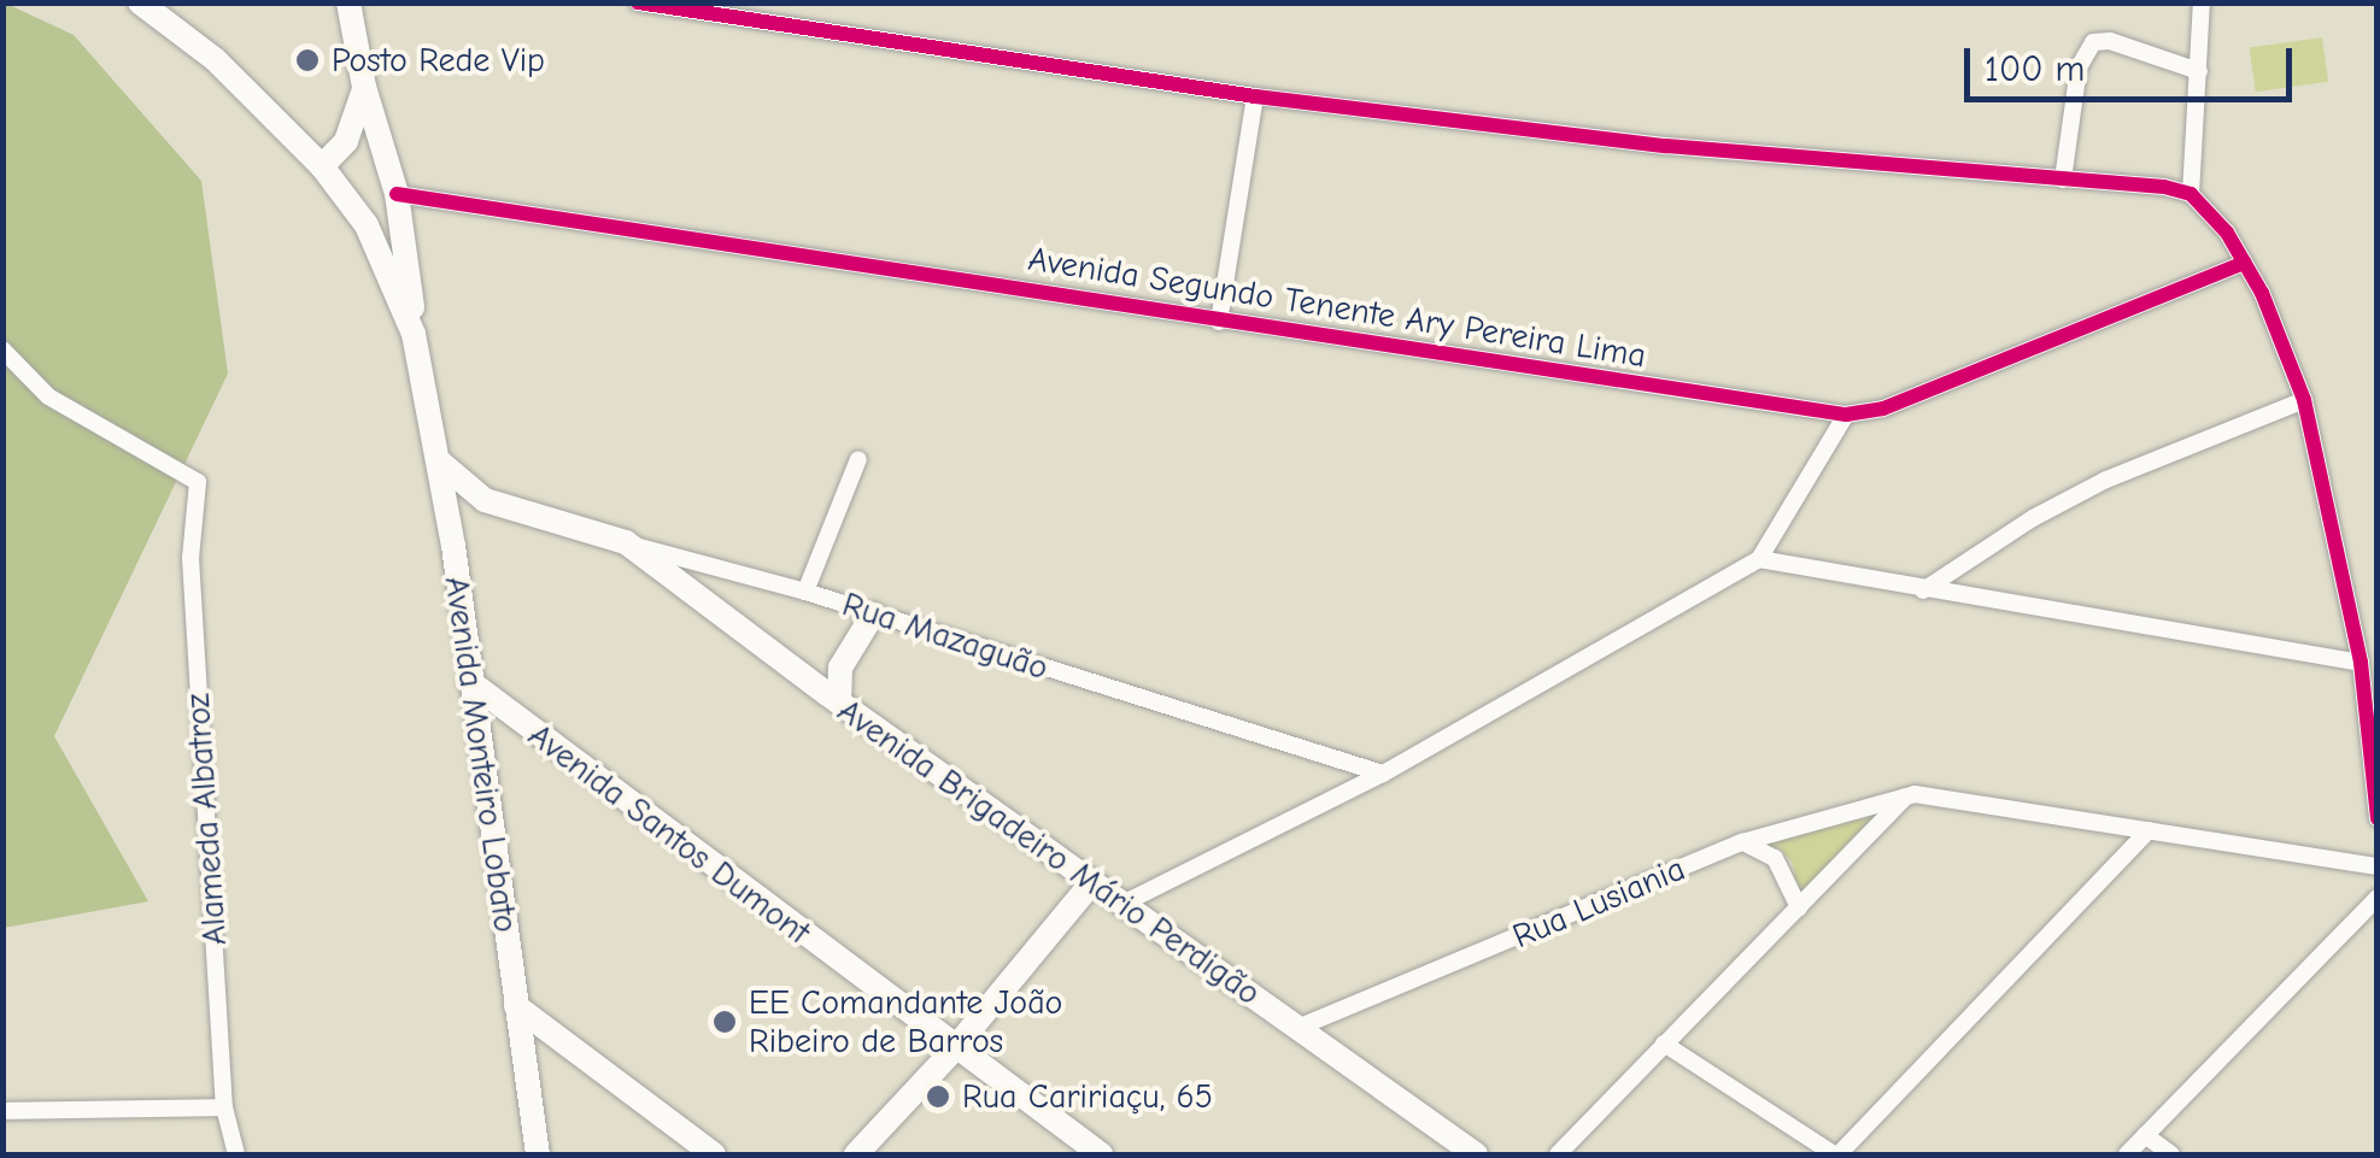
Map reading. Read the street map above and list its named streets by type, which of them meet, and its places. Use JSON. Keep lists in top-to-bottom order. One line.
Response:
{"streets":{"main road":["Rua Mazaguão","Avenida Monteiro Lobato","Avenida Santos Dumont","Avenida Brigadeiro Mário Perdigão"],"street":["Avenida Segundo Tenente Ary Pereira Lima","Alameda Albatroz","Rua Lusiania"]},"crossings":[["Rua Mazaguão","Avenida Monteiro Lobato"],["Rua Mazaguão","Avenida Brigadeiro Mário Perdigão"],["Avenida Monteiro Lobato","Avenida Santos Dumont"],["Avenida Brigadeiro Mário Perdigão","Rua Lusiania"]],"places":["Posto Rede Vip","EE Comandante João Ribeiro de Barros","Rua Caririaçu, 65"],"scale_bar":"100 m"}
